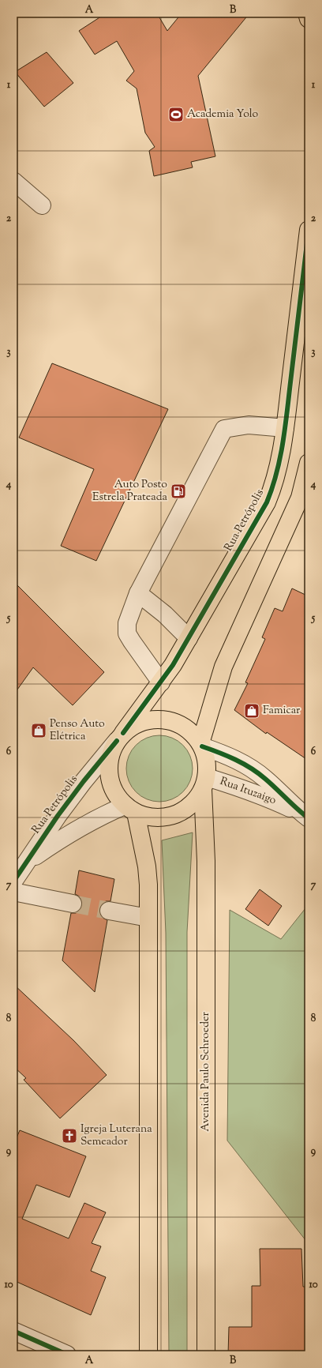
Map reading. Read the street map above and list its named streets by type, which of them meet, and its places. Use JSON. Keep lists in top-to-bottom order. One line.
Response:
{"streets":{"main road":["Rua Petrópolis","Avenida Paulo Schroeder"],"street":["Rua Ituzaigo"]},"crossings":[["Rua Petrópolis","Rua Ituzaigo"],["Rua Petrópolis","Avenida Paulo Schroeder"],["Rua Ituzaigo","Avenida Paulo Schroeder"]],"places":{"sports":["Academia Yolo"],"fuel station":["Auto Posto Estrela Prateada"],"shop":["Famicar","Penso Auto Elétrica"],"church":["Igreja Luterana Semeador"]},"grid":{"columns":["A","B"],"rows":["1","2","3","4","5","6","7","8","9","10"]}}
